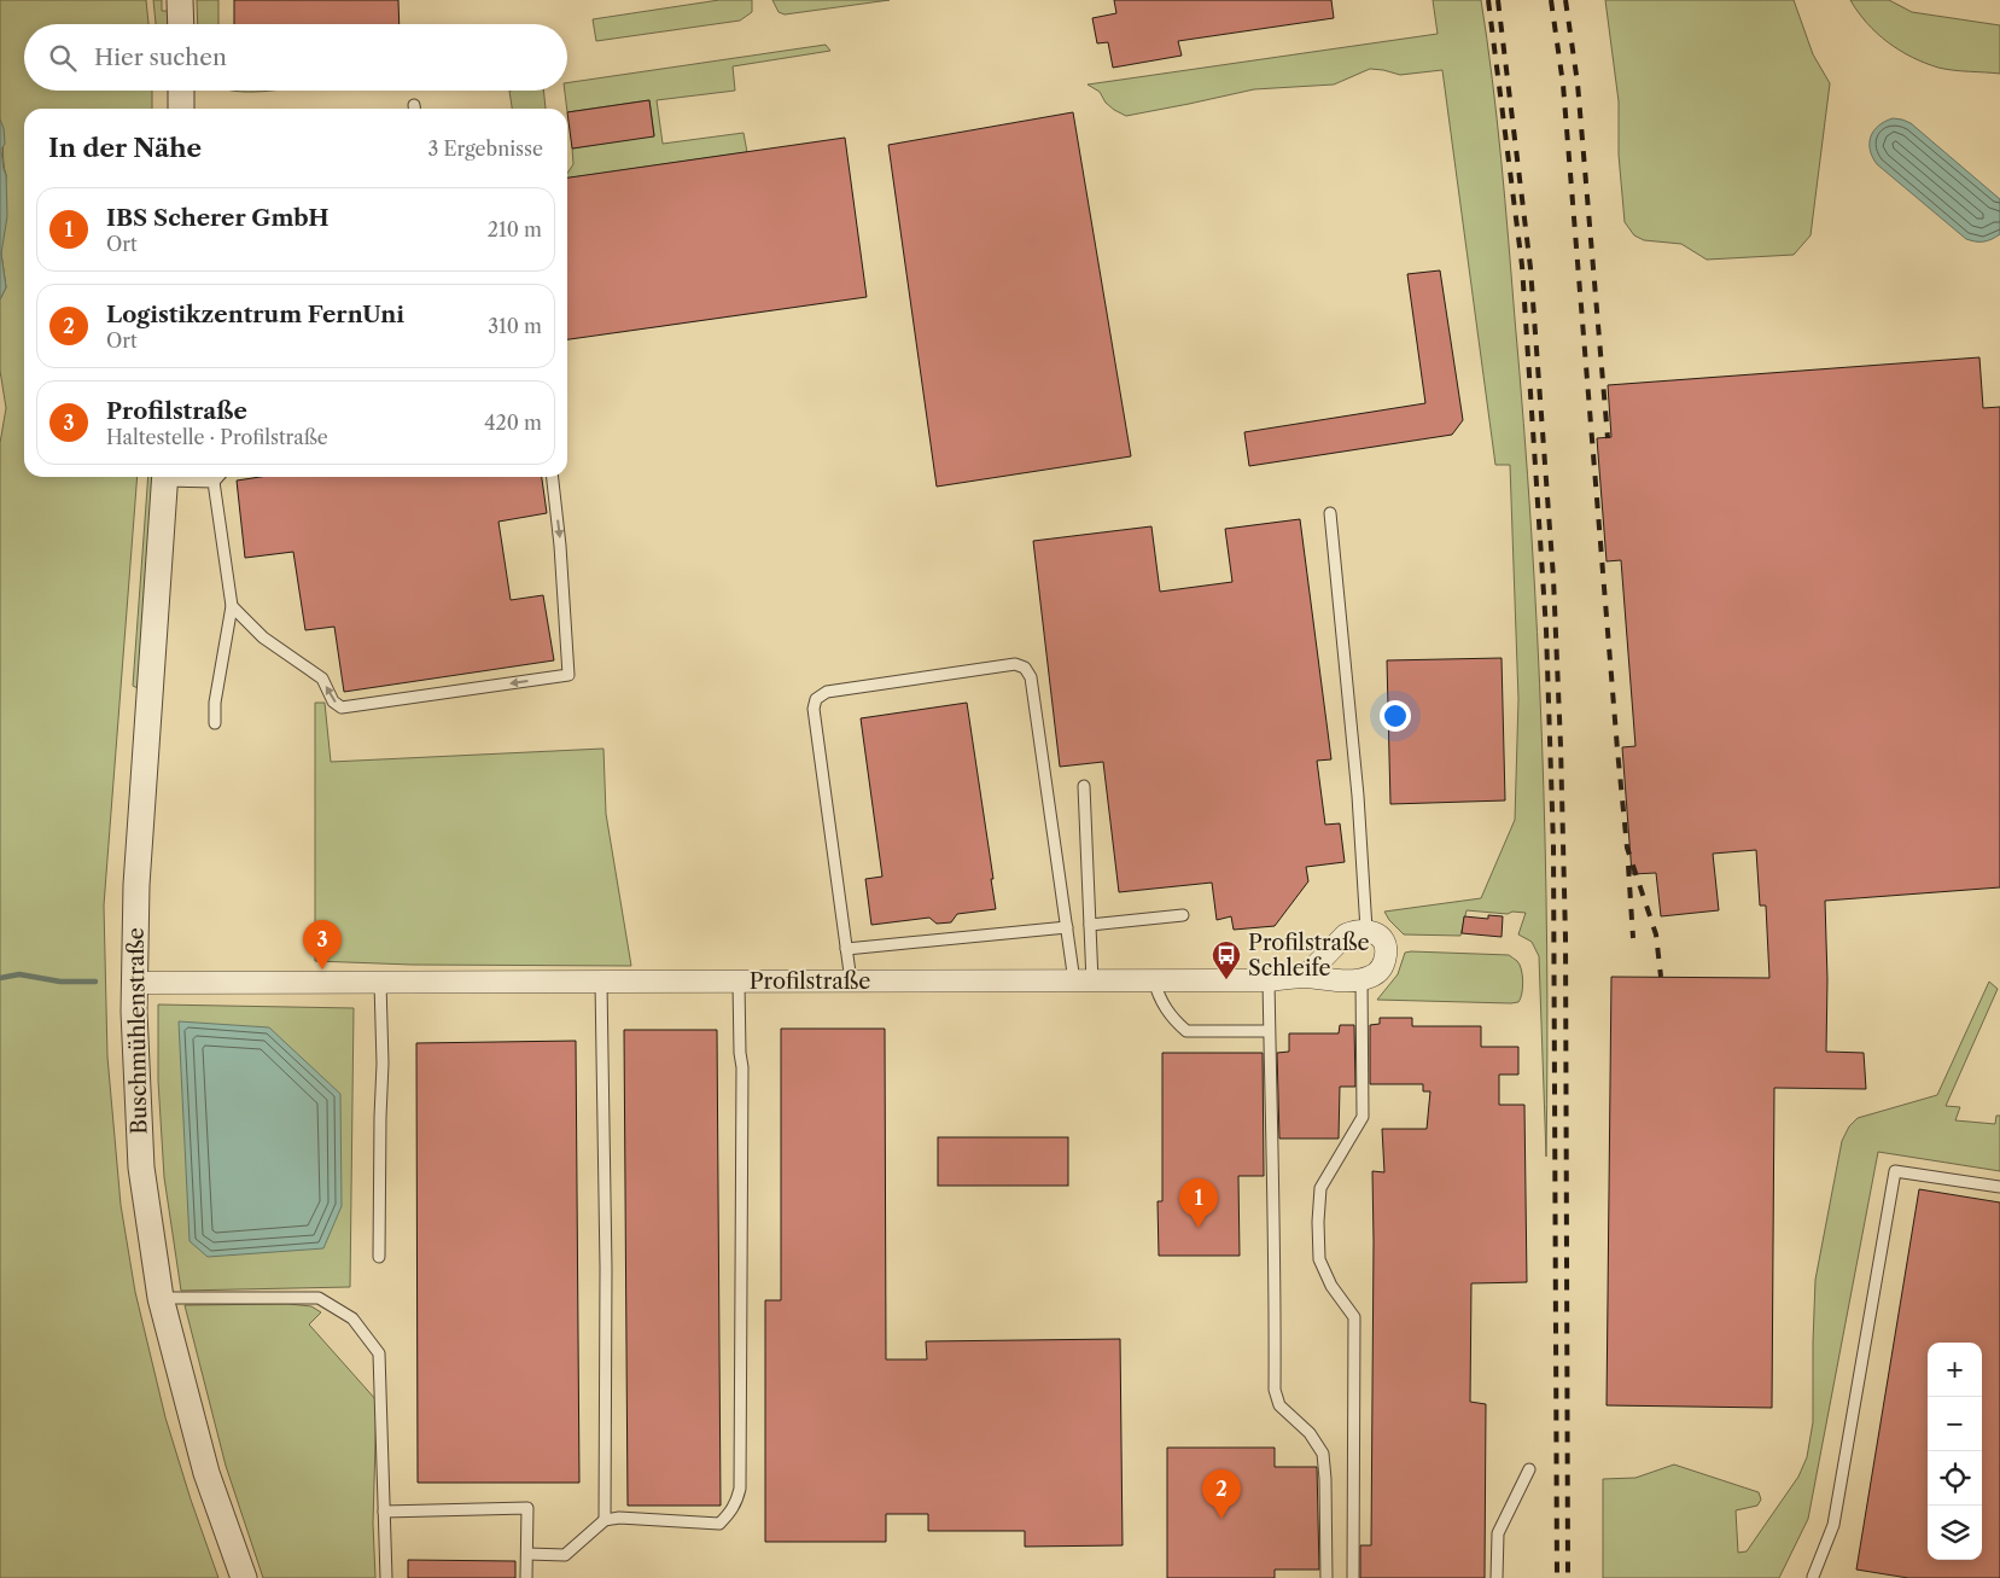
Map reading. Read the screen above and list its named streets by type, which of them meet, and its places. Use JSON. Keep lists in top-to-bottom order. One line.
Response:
{"streets":{"street":["Profilstraße","Buschmühlenstraße"]},"crossings":[["Profilstraße","Buschmühlenstraße"]],"places":{"bus stop":["Profilstraße Schleife"]},"page":{"search":"Hier suchen","heading":["In der Nähe","3 Ergebnisse"],"list":[{"mark":"1","name":"IBS Scherer GmbH","note":"Ort","value":"210 m"},{"mark":"2","name":"Logistikzentrum FernUni","note":"Ort","value":"310 m"},{"mark":"3","name":"Profilstraße","note":"Haltestelle · Profilstraße","value":"420 m"}],"pins":["3","1","2"],"map_buttons":["+","−"]}}
